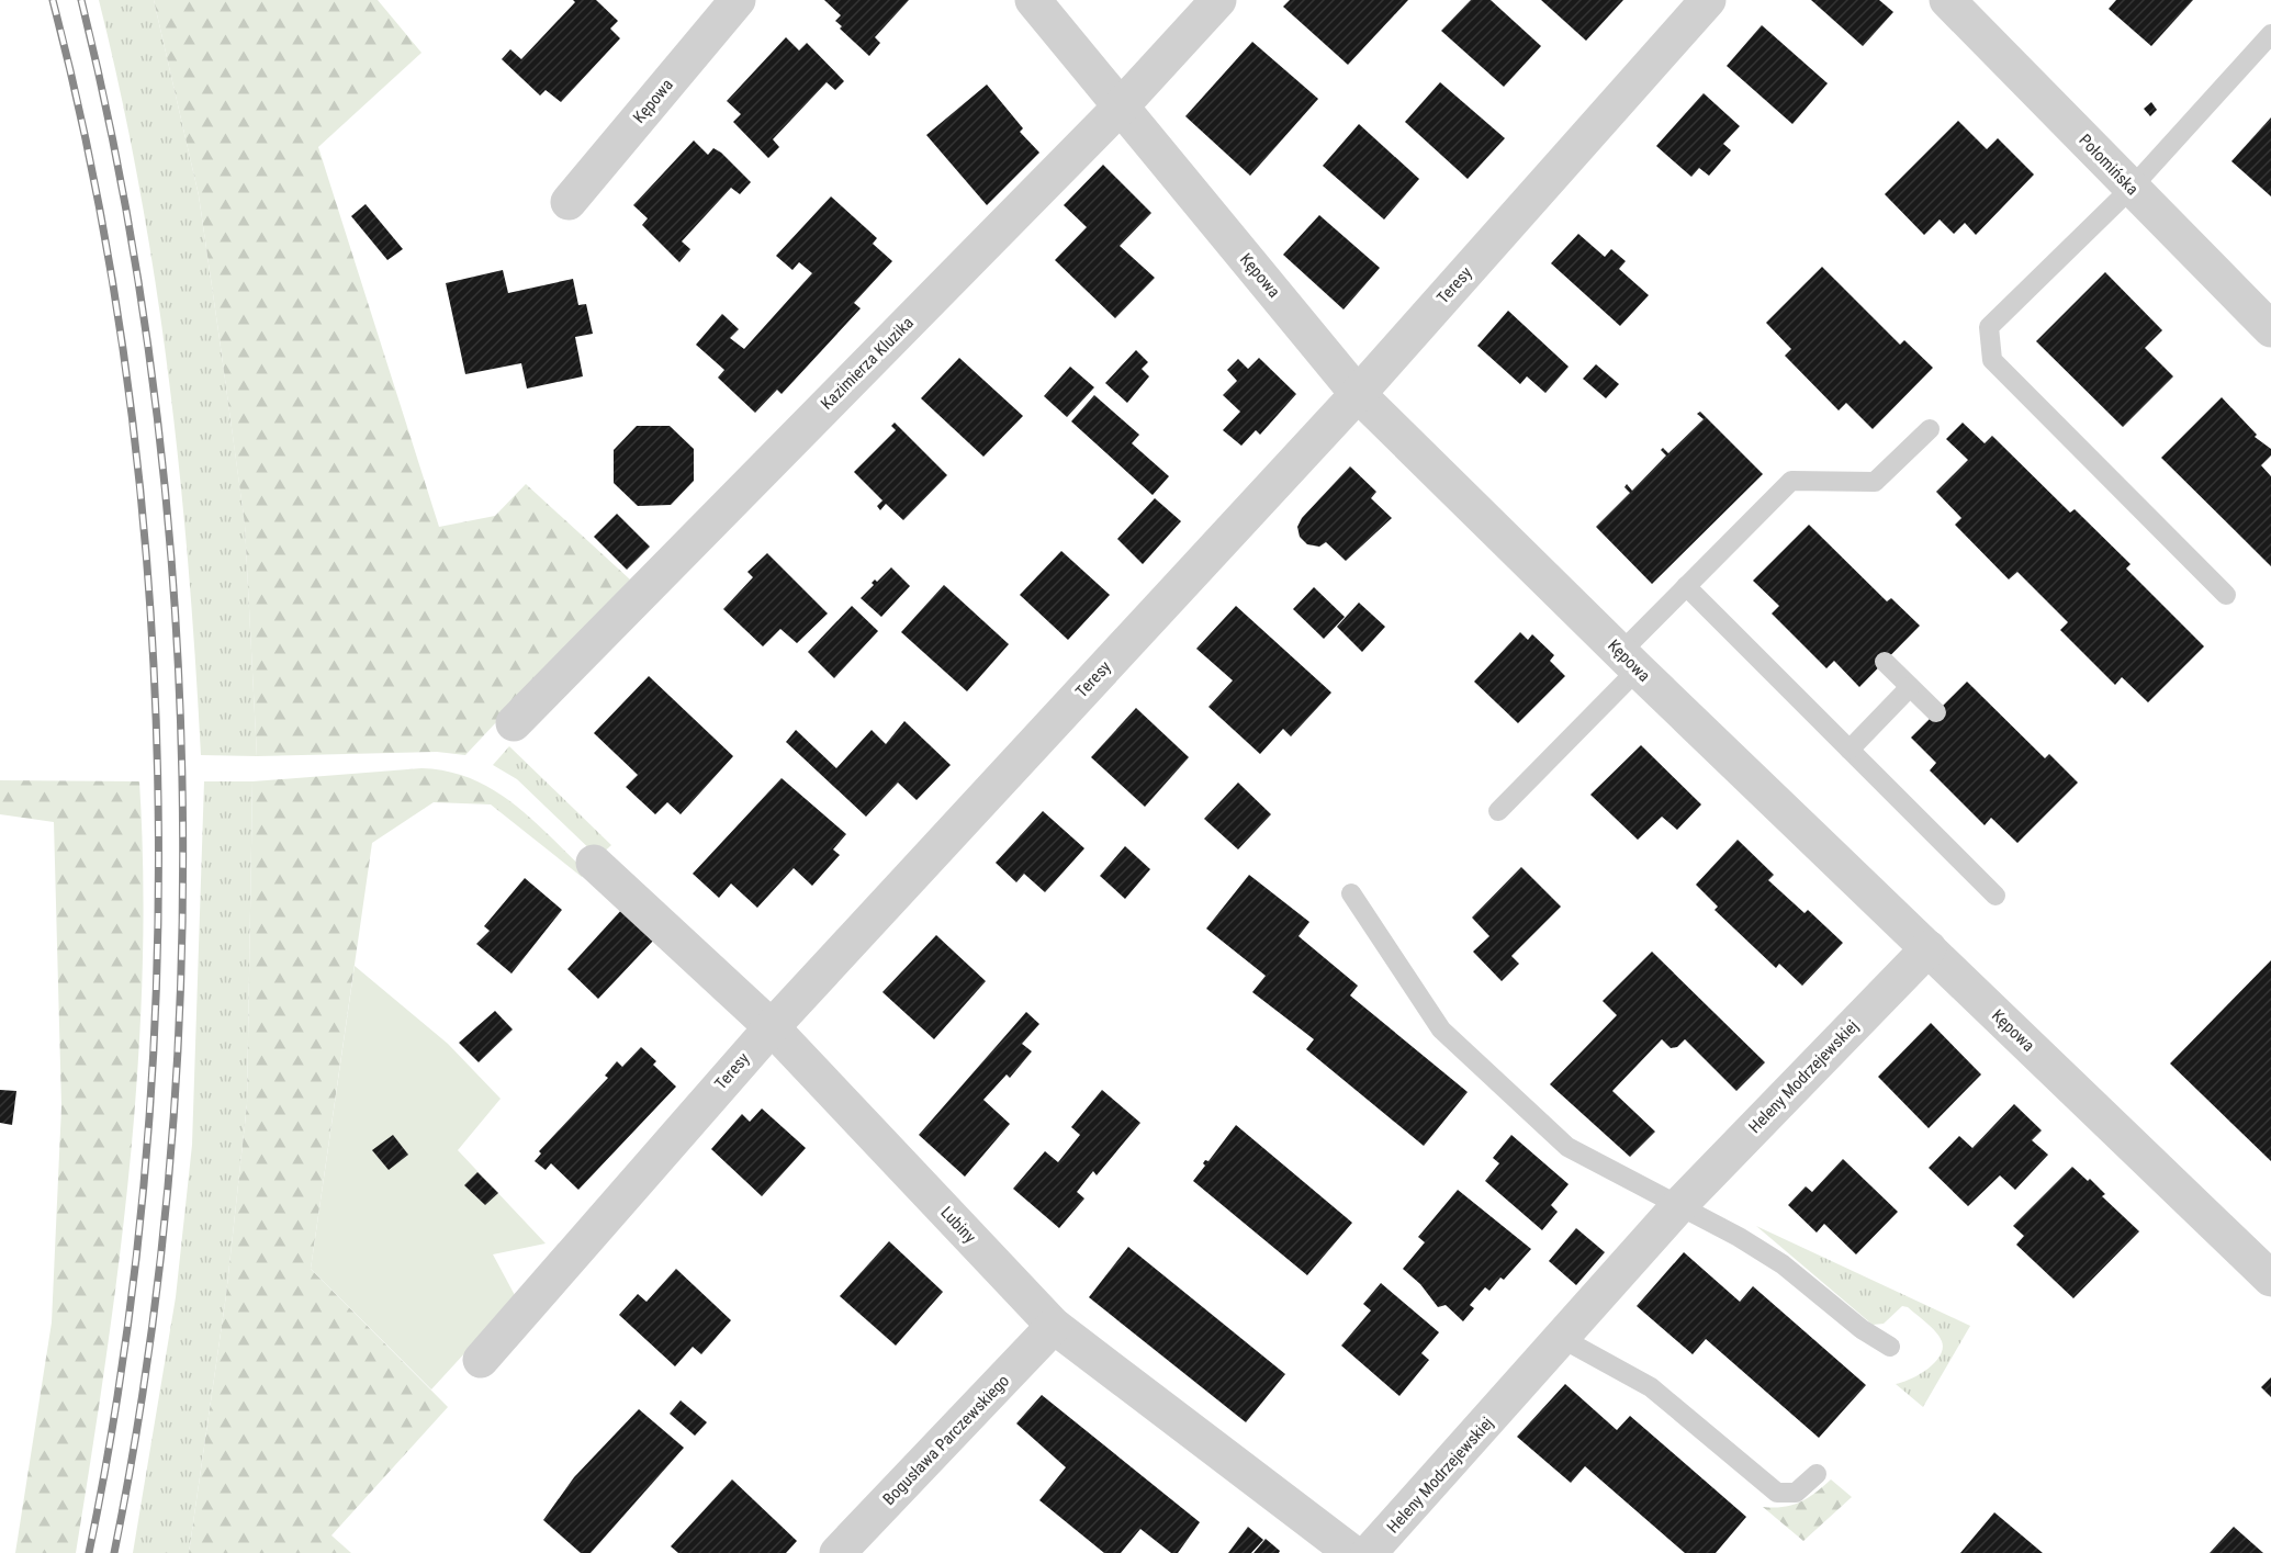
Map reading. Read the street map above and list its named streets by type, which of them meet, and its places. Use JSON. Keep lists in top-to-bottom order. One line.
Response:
{"streets":{"street":["Kępowa","Połomińska","Teresy","Kazimierza Kluzika","Heleny Modrzejewskiej","Lubiny","Bogusława Parczewskiego"]},"crossings":[["Kępowa","Teresy"],["Kępowa","Kazimierza Kluzika"],["Kępowa","Heleny Modrzejewskiej"],["Teresy","Lubiny"],["Lubiny","Bogusława Parczewskiego"]]}
